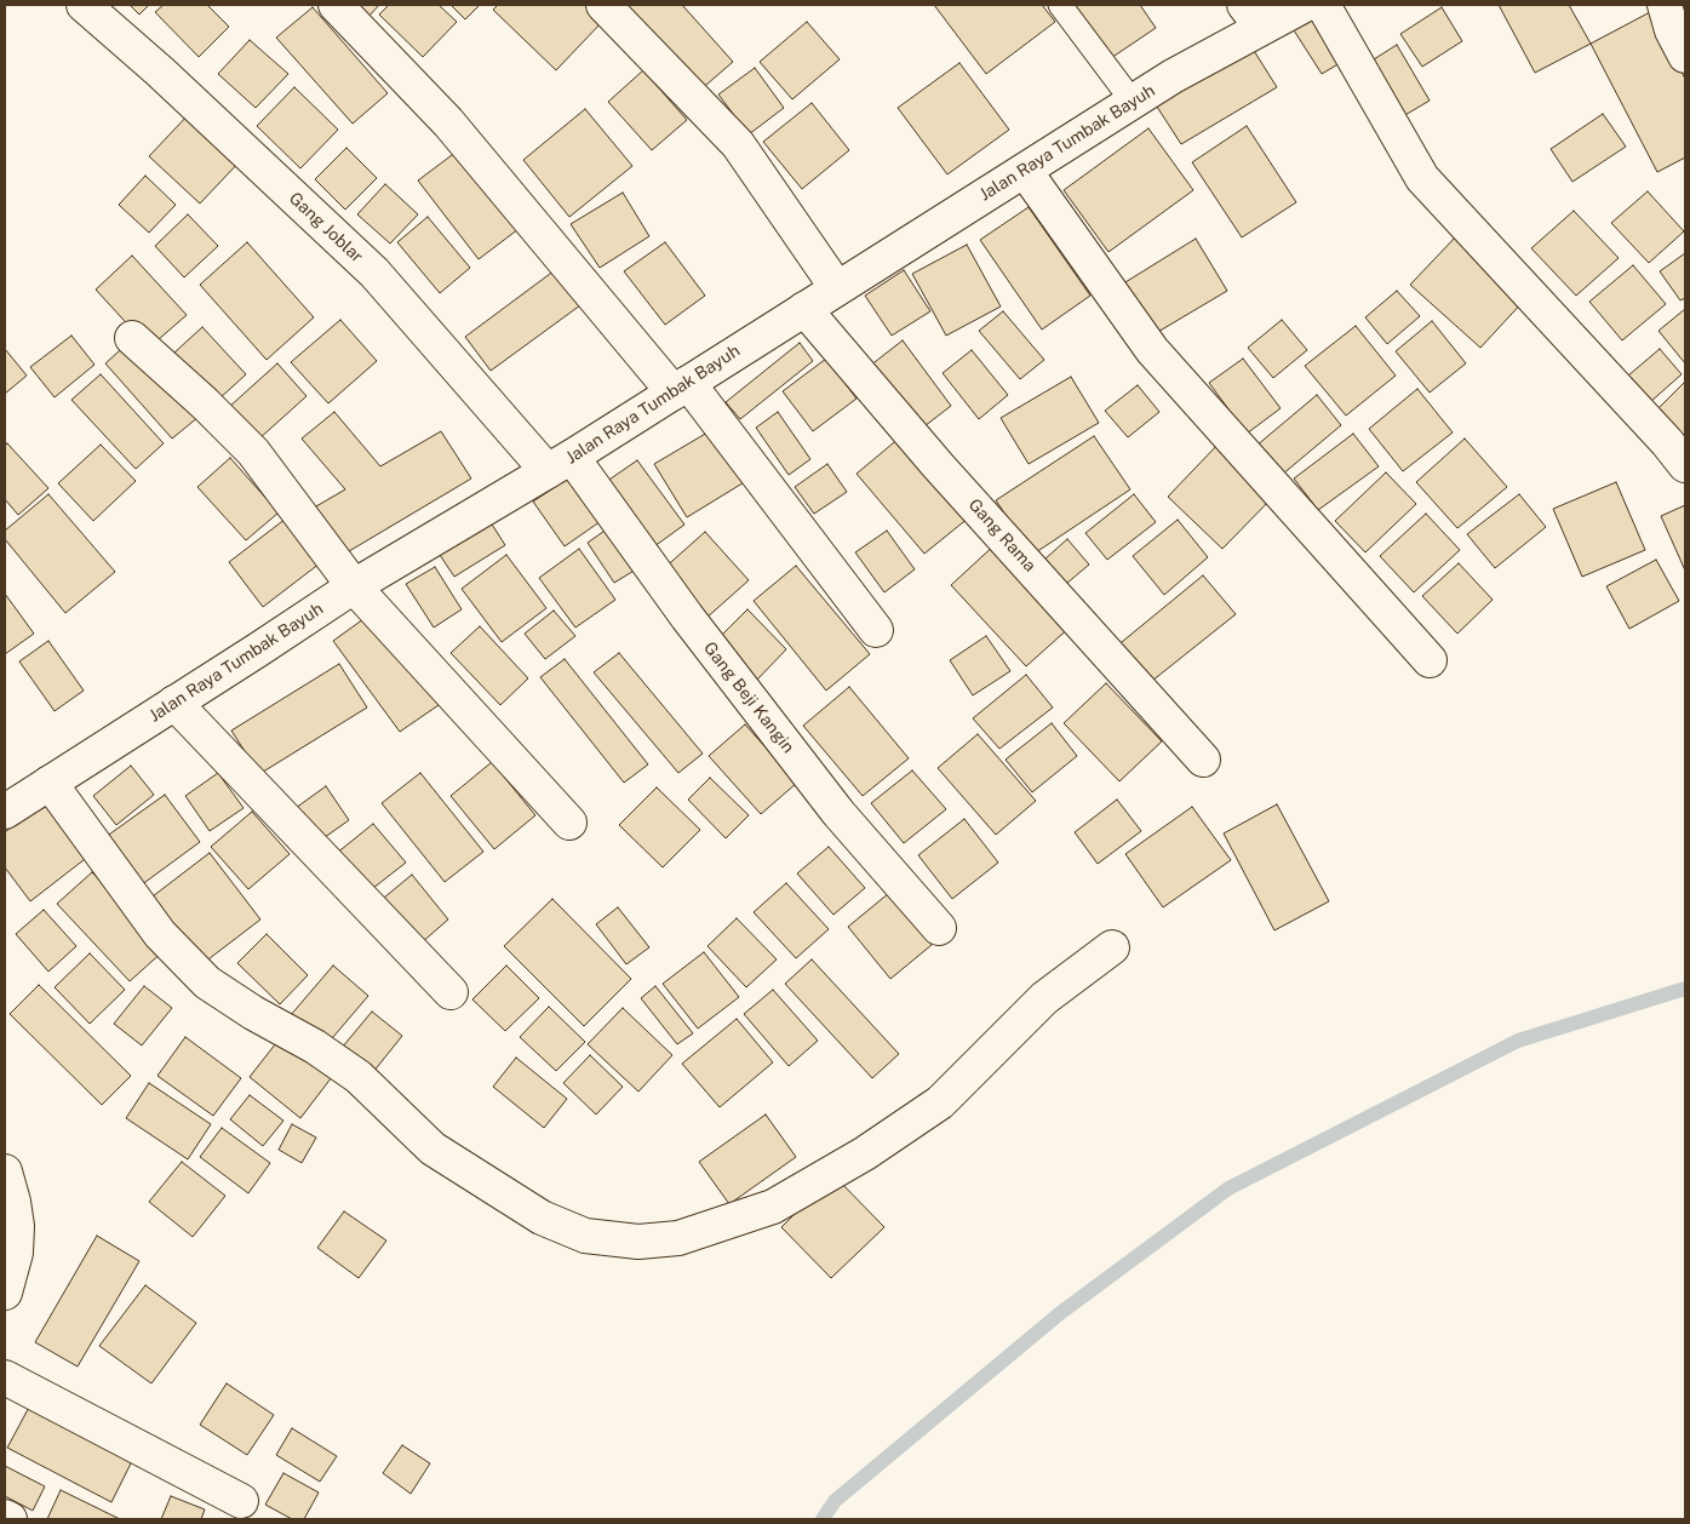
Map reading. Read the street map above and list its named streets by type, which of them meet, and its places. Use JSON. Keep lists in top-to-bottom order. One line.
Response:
{"streets":{"street":["Jalan Raya Tumbak Bayuh","Gang Joblar","Gang Rama","Gang Beji Kangin"]},"crossings":[["Jalan Raya Tumbak Bayuh","Gang Joblar"],["Jalan Raya Tumbak Bayuh","Gang Rama"],["Jalan Raya Tumbak Bayuh","Gang Beji Kangin"],["Gang Joblar","Gang Beji Kangin"]]}
